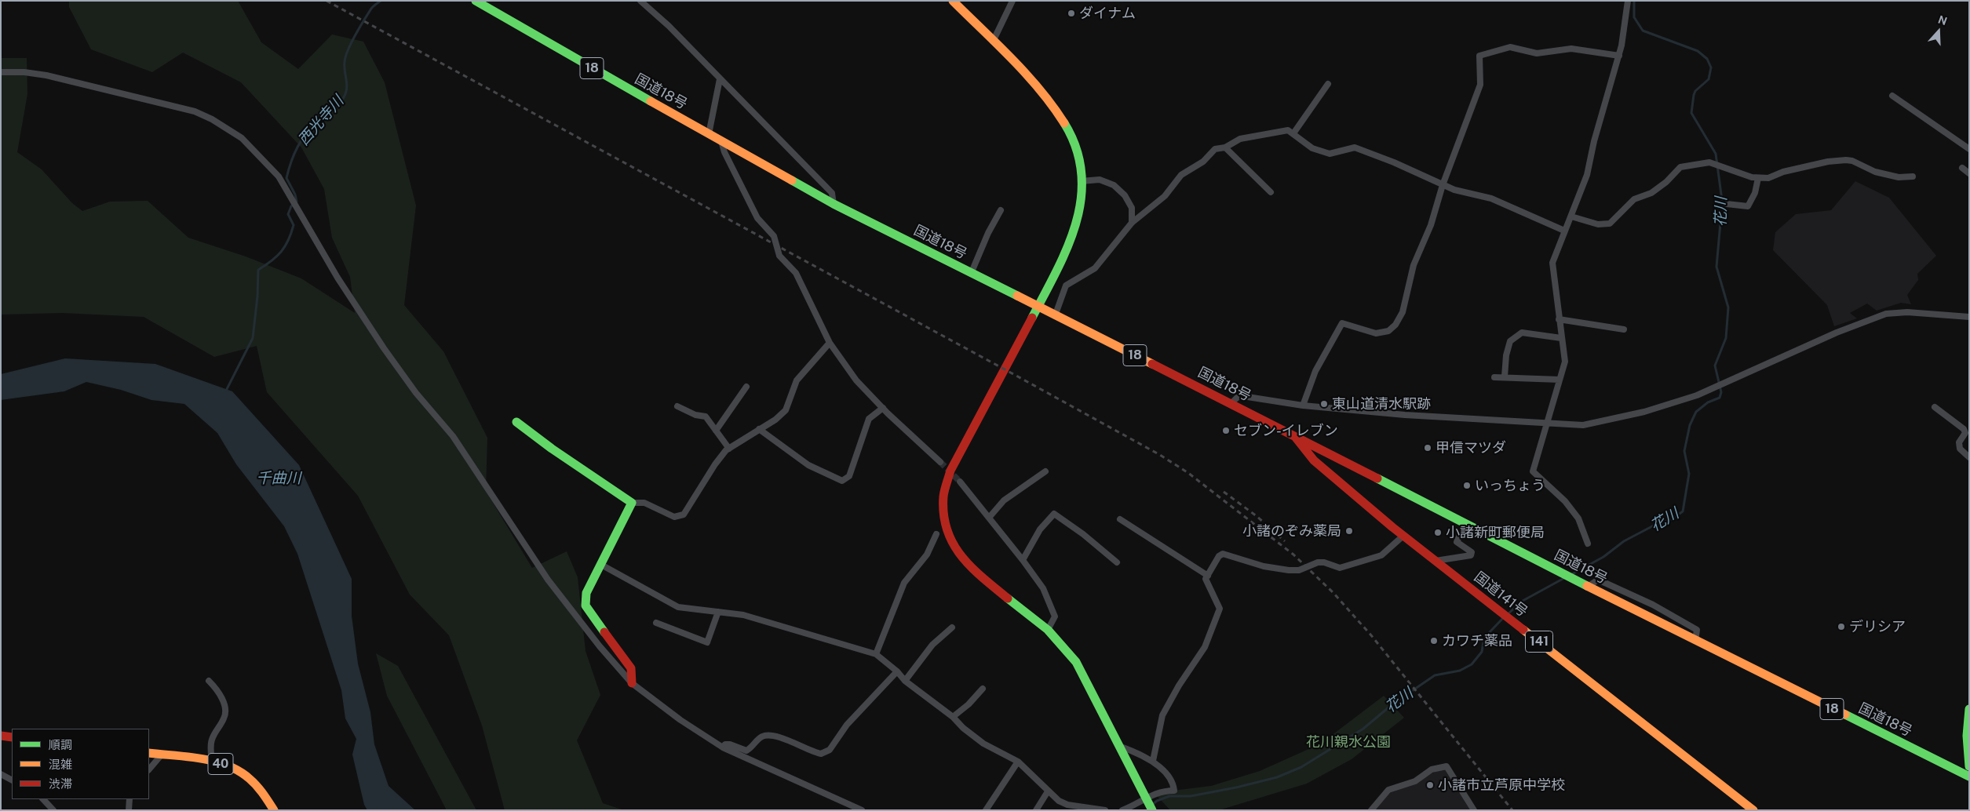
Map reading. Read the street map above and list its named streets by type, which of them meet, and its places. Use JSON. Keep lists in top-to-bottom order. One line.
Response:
{"streets":{"main road":["18","国道18号","国道141号","141","40"]},"crossings":[["国道18号","国道141号"]],"water":["西光寺川","花川","千曲川"],"parks":["花川親水公園"],"places":["ダイナム","東山道清水駅跡","セブン-イレブン","甲信マツダ","いっちょう","小諸のぞみ薬局","小諸新町郵便局","デリシア","カワチ薬品","小諸市立芦原中学校"],"legend":["順調","混雑","渋滞"],"north":"top"}
